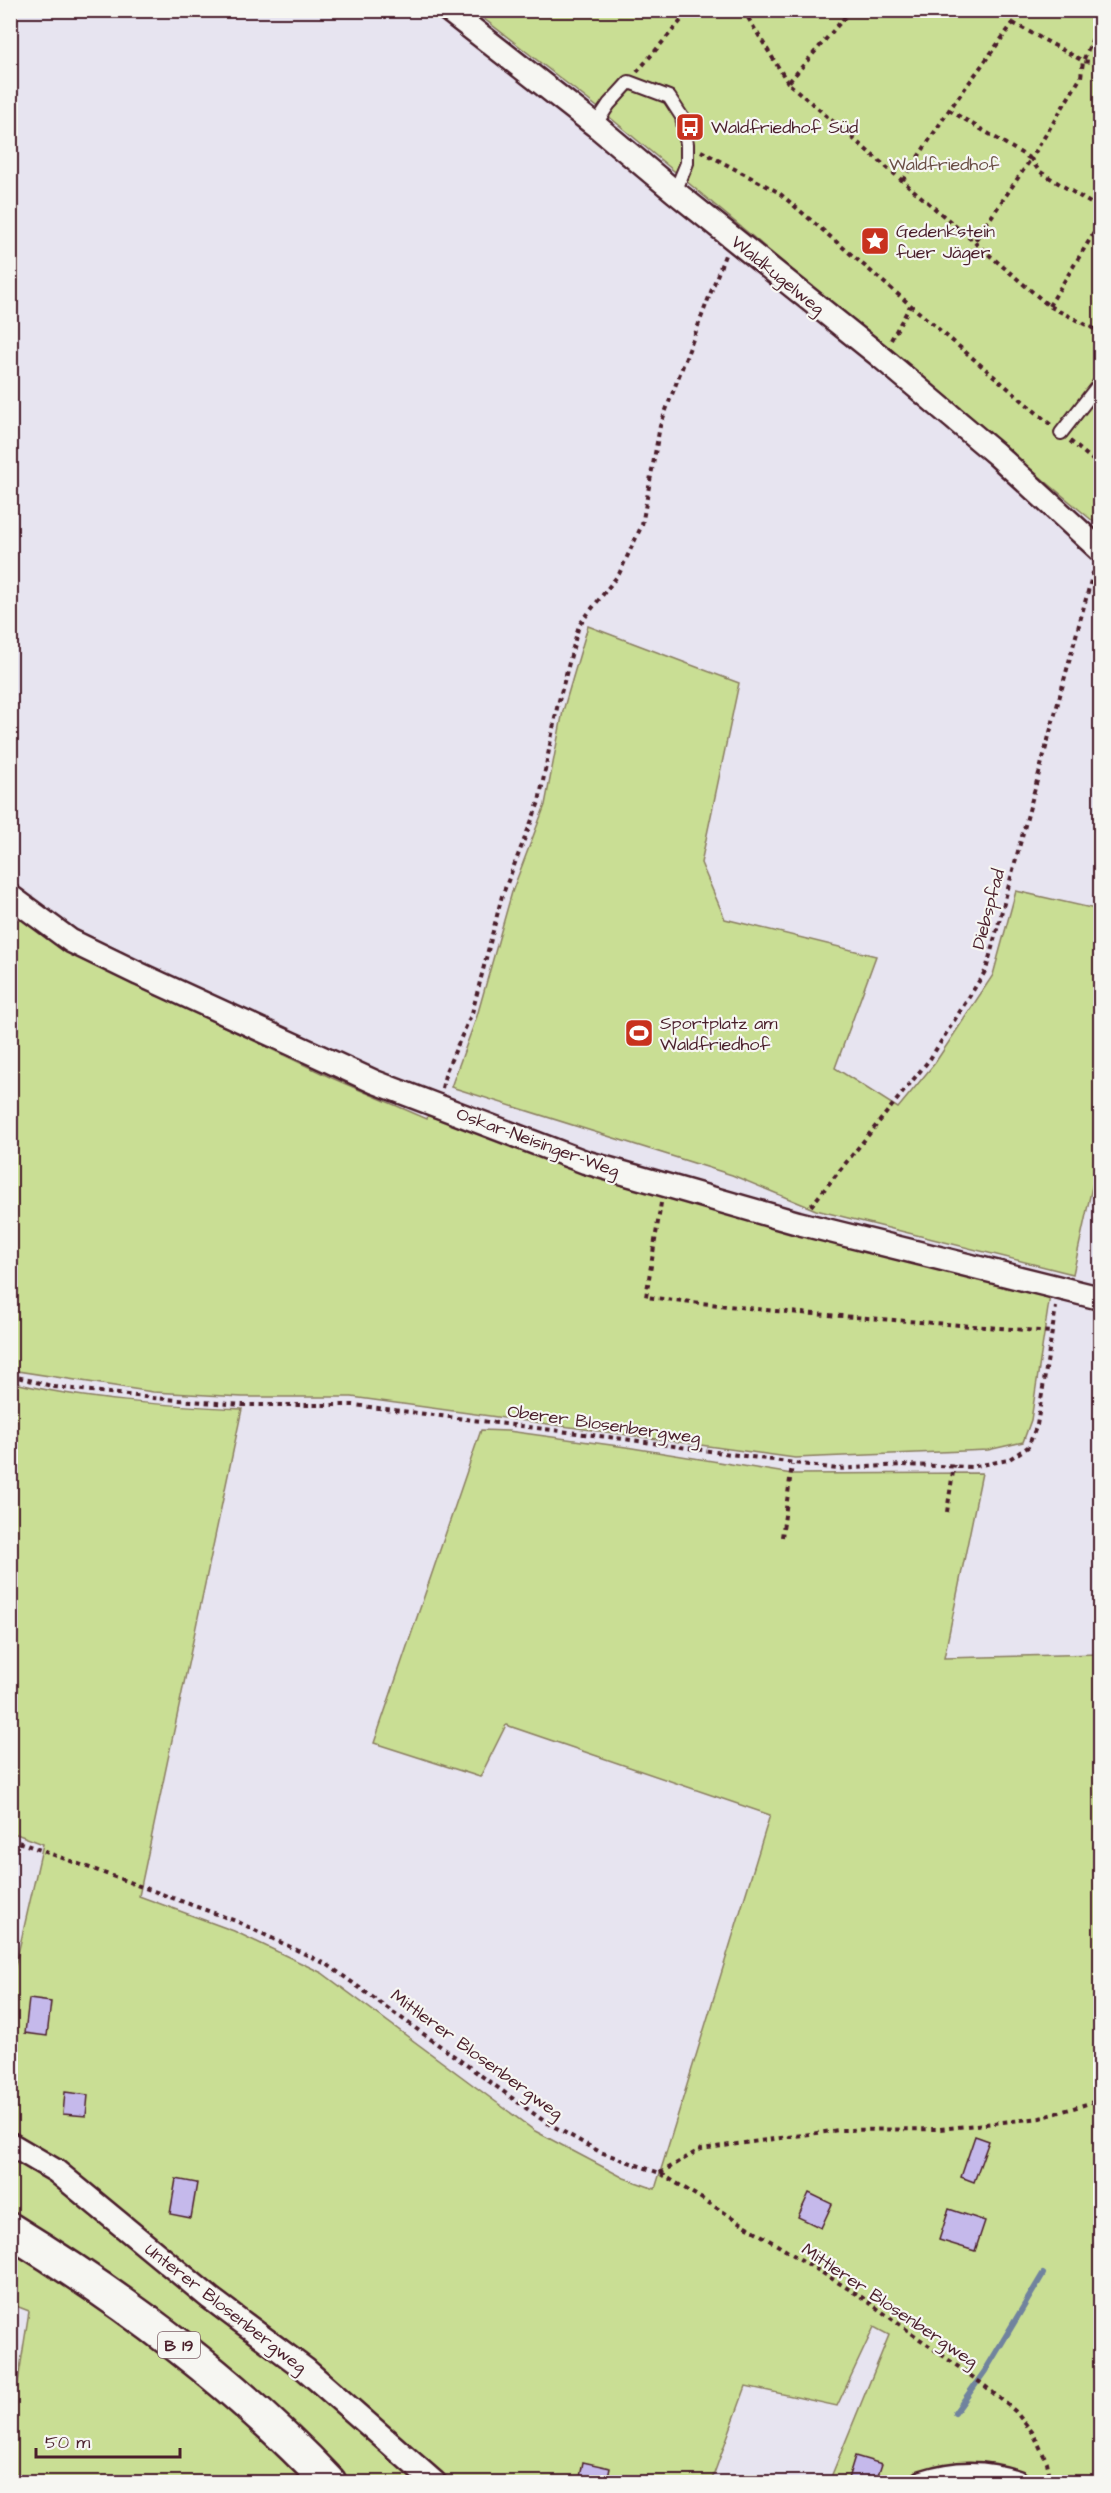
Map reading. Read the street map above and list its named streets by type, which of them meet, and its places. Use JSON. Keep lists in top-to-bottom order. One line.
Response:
{"streets":{"main road":["B 19"],"street":["Waldkugelweg","Oskar-Neisinger-Weg","Unterer Blosenbergweg"],"path":["Diebspfad","Oberer Blosenbergweg","Mittlerer Blosenbergweg"]},"crossings":[["Waldkugelweg","Diebspfad"],["Diebspfad","Oskar-Neisinger-Weg"],["Oskar-Neisinger-Weg","Oberer Blosenbergweg"]],"parks":["Waldfriedhof"],"places":{"bus stop":["Waldfriedhof Süd"],"place":["Gedenkstein fuer Jäger"],"sports":["Sportplatz am Waldfriedhof"]},"scale_bar":"50 m"}
